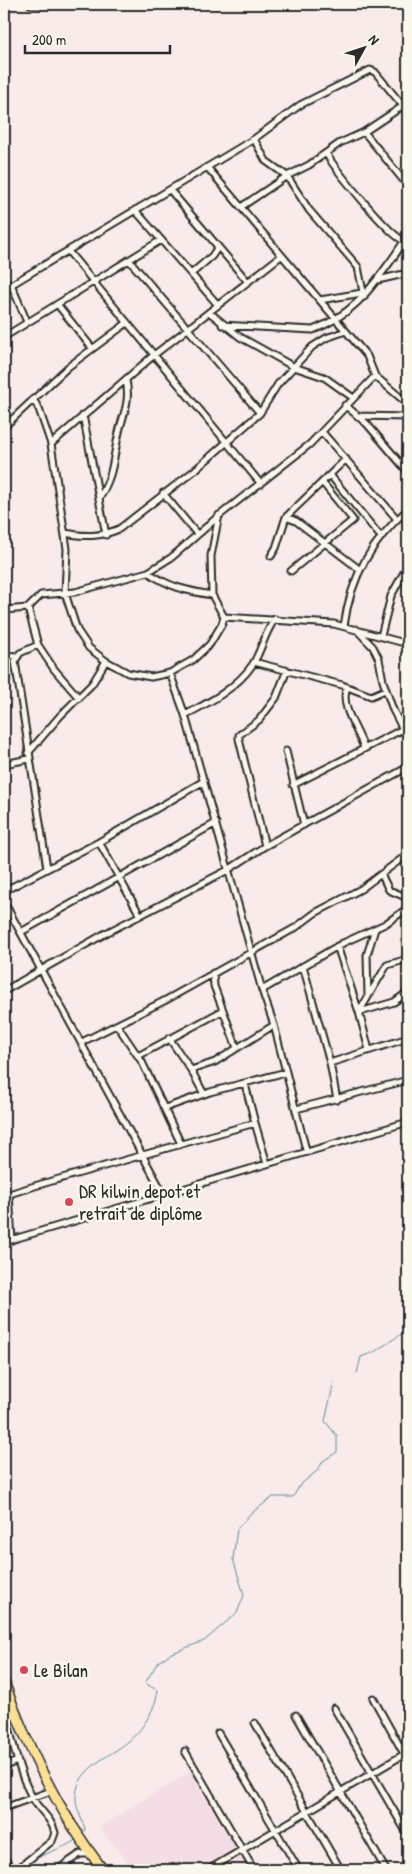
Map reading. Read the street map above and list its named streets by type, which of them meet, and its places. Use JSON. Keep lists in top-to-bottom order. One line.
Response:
{"places":["DR kilwin depot et retrait de diplôme","Le Bilan"],"scale_bar":"200 m","north":"top right"}
